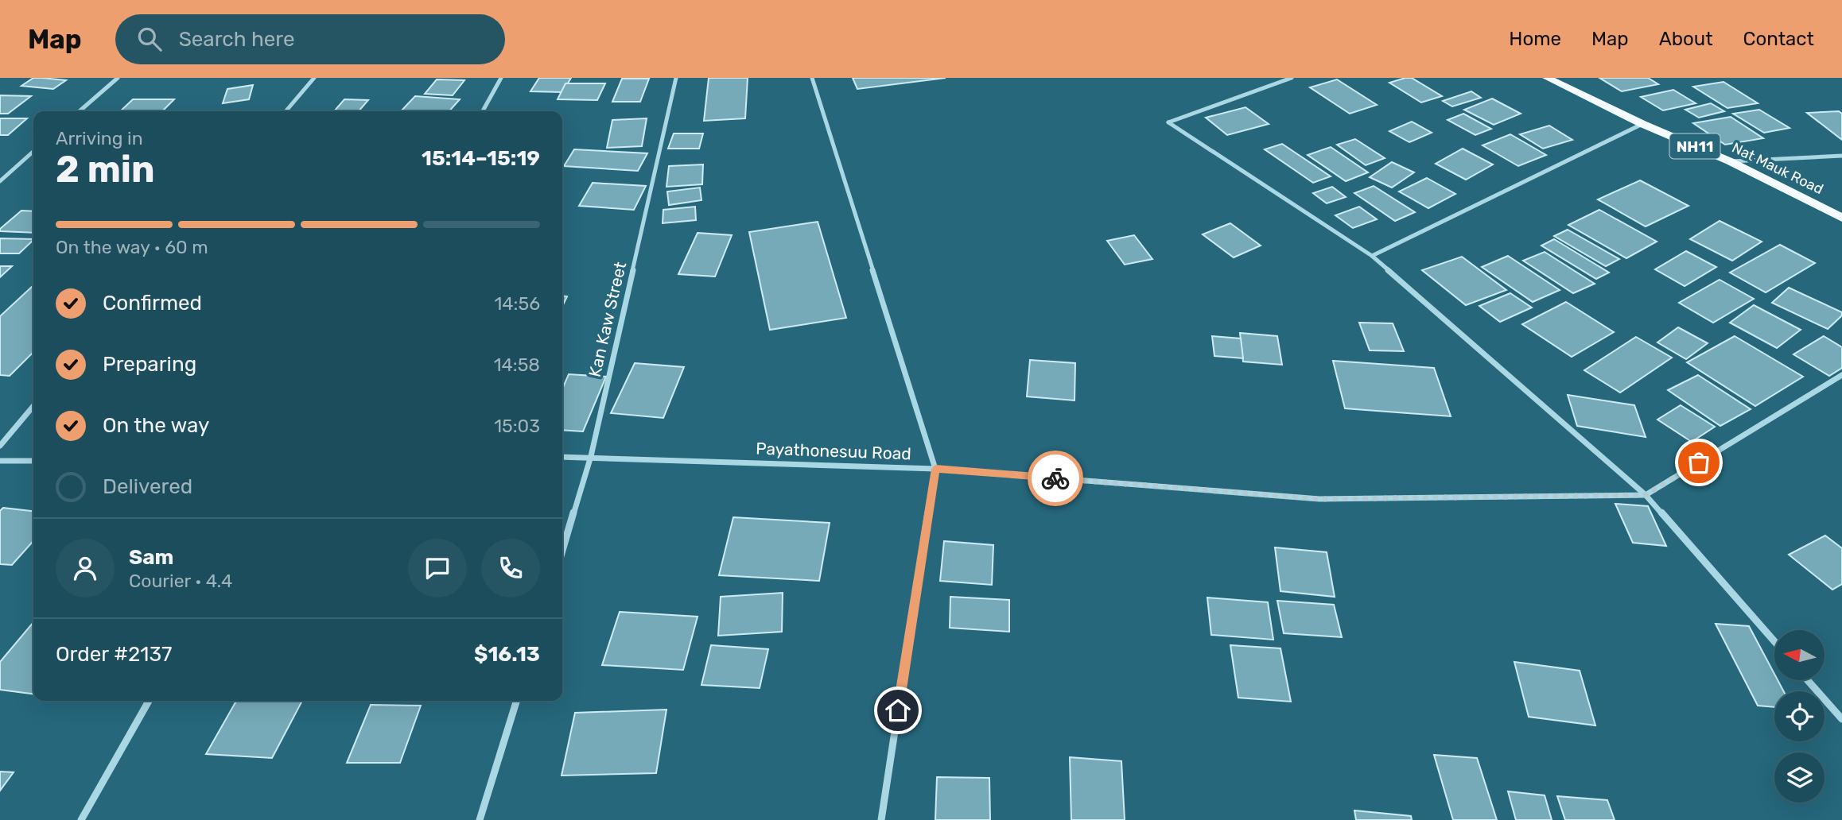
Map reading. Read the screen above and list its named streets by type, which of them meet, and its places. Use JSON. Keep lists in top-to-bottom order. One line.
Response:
{"streets":{"highway":["NH11","Nat Mauk Road"],"street":["Kan Kaw Street","Payathonesuu Road"]},"crossings":[["Kan Kaw Street","Payathonesuu Road"]],"north":"left","page":{"header":"Map","search":"Search here","nav":["Home","Map","About","Contact"],"heading":["2 min","Arriving in","15:14–15:19"],"panel":["Sam","Courier · 4.4","Order #2137","$16.13"],"bar":"On the way · 60 m","list":[["Confirmed","14:56"],["Preparing","14:58"],["On the way","15:03"],"Delivered"]}}
